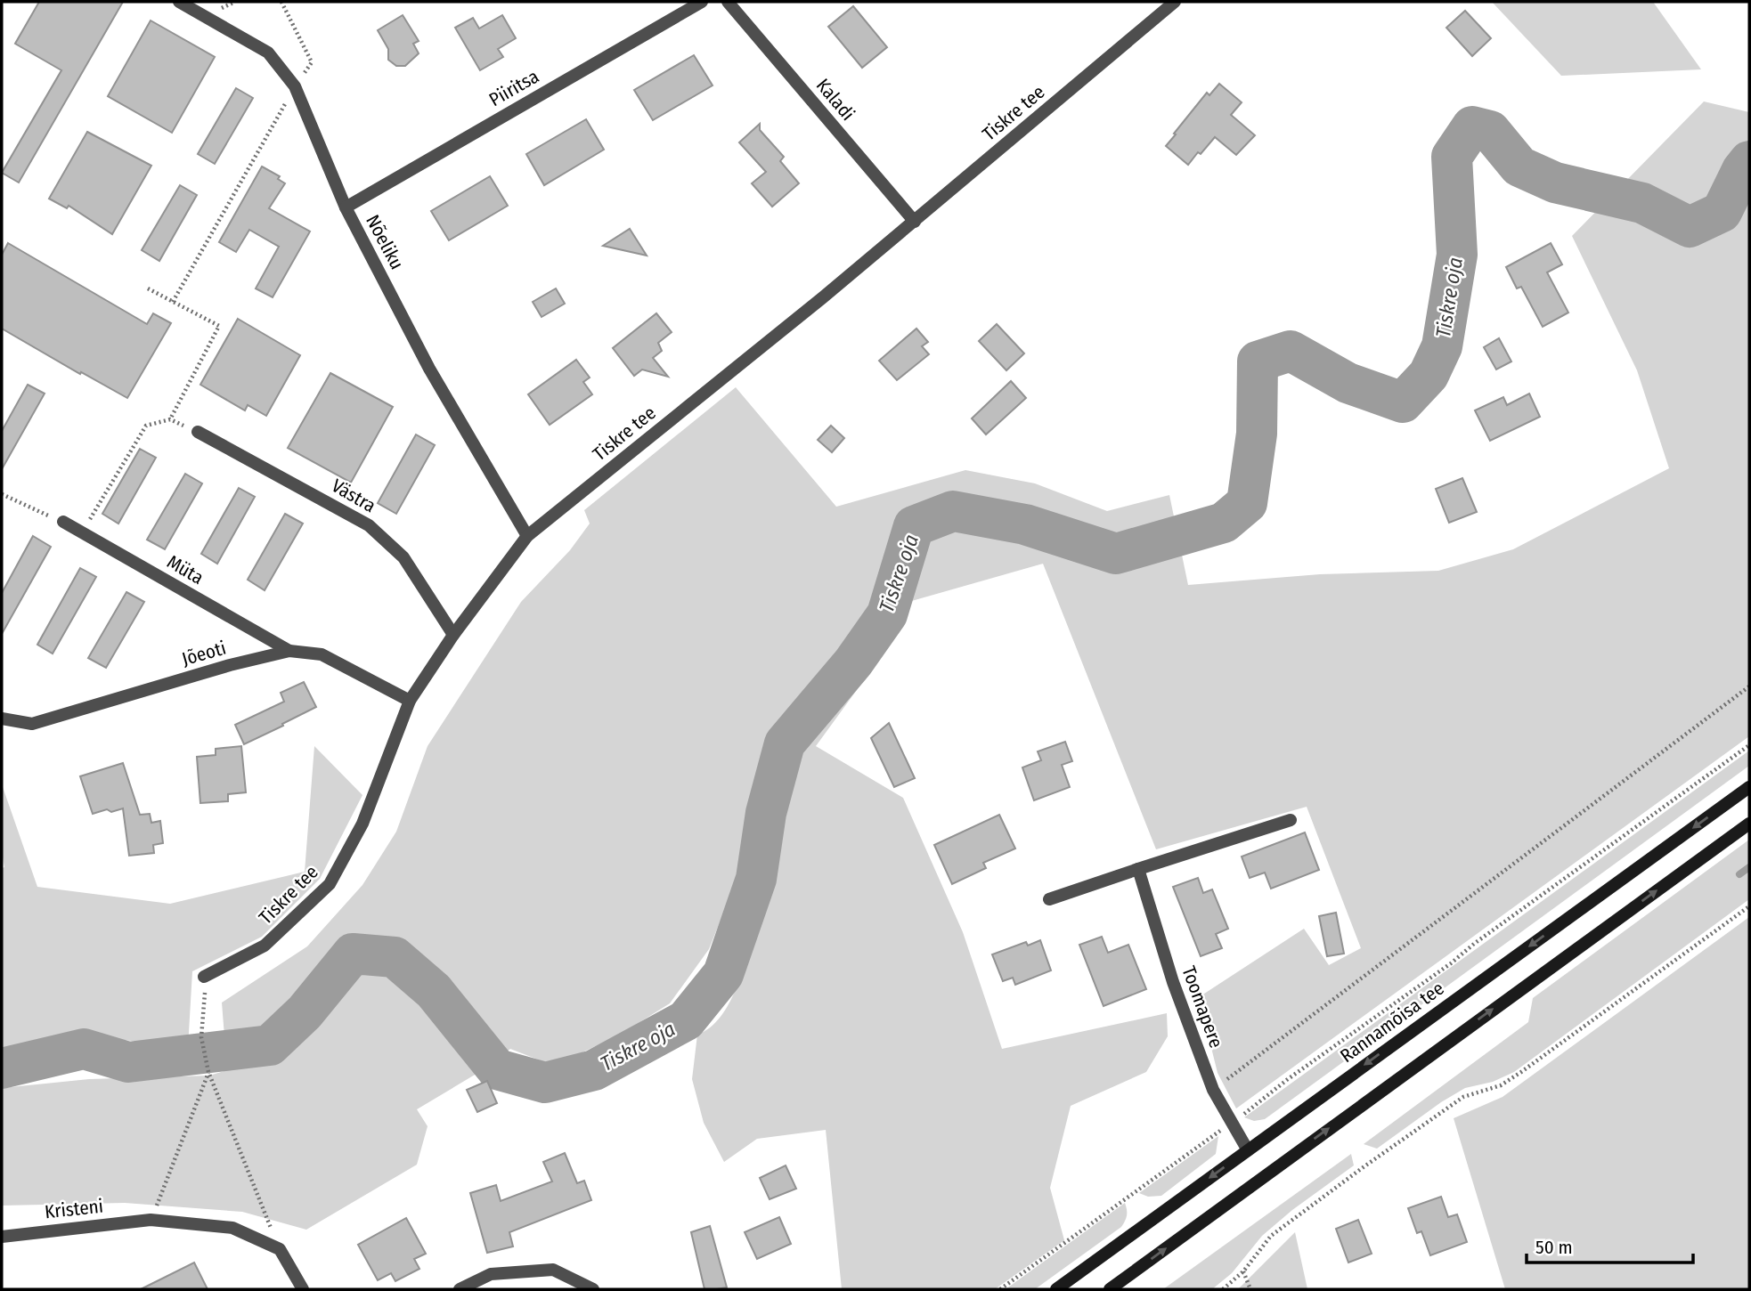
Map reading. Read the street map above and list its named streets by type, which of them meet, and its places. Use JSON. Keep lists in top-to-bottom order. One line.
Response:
{"streets":{"street":["Piiritsa","Kaladi","Tiskre tee","Nõeliku","Västra","Müta","Jõeoti","Toomapere","Rannamõisa tee","Kristeni"]},"crossings":[["Piiritsa","Nõeliku"],["Kaladi","Tiskre tee"],["Tiskre tee","Nõeliku"],["Tiskre tee","Västra"],["Tiskre tee","Jõeoti"],["Müta","Jõeoti"],["Toomapere","Rannamõisa tee"]],"water":["Tiskre oja"],"scale_bar":"50 m"}
